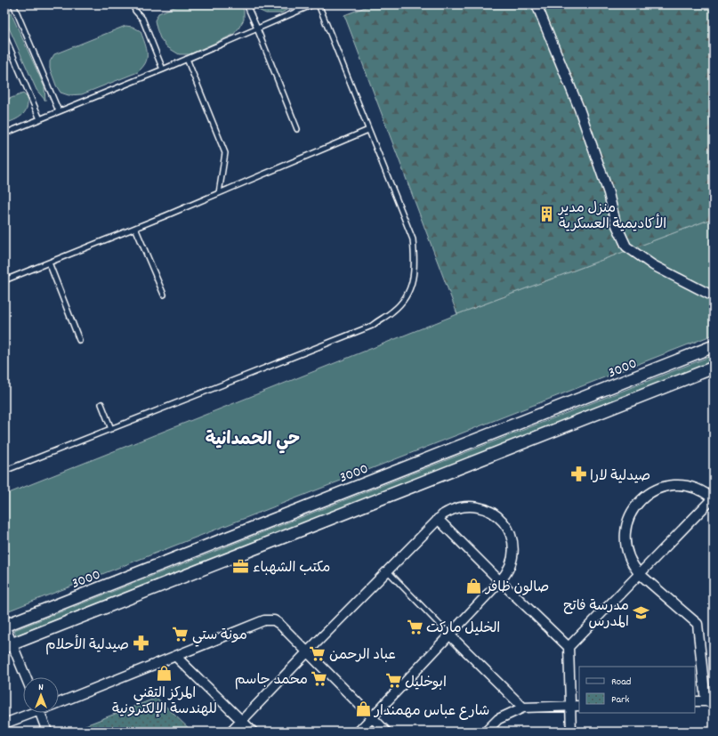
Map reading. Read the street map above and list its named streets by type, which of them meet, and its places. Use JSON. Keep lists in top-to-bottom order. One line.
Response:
{"streets":{"street":["3000"]},"districts":["حي الحمدانية"],"places":{"building":["منزل مدير الأكاديمية العسكرية"],"pharmacy":["صيدلية لارا","صيدلية الأحلام"],"office":["مكتب الشهباء"],"shop":["صالون ظافر","المركز التقني للهندسة الإلكترونية","شارع عباس مهمندار"],"school or university":["مدرسة فاتح المدرس"],"supermarket":["الخليل ماركت","مونة ستي","عباد الرحمن","محمد جاسم","ابوخليل"]},"legend":["Road","Park"],"north":"top"}
